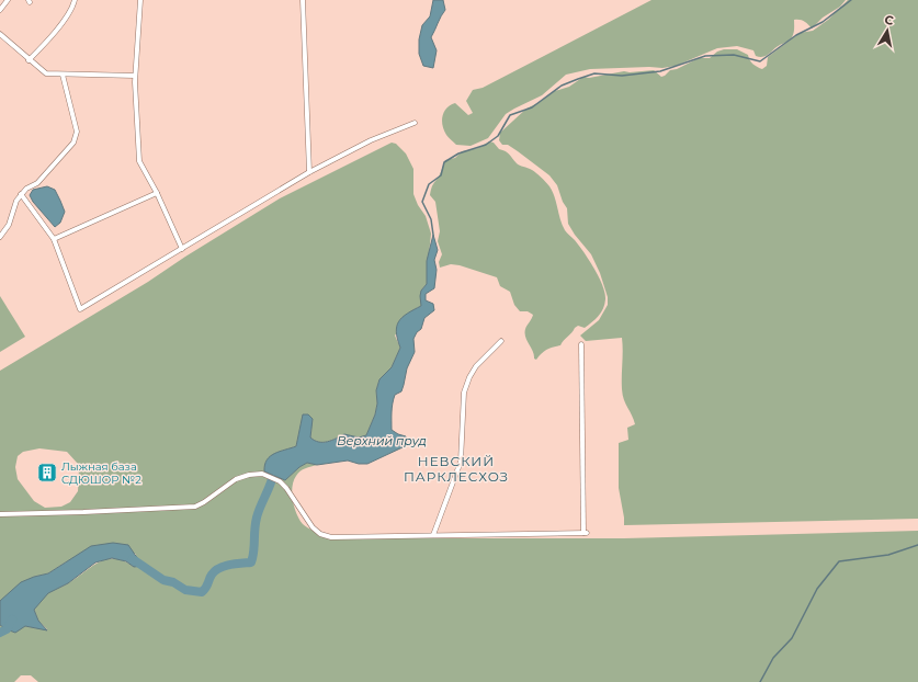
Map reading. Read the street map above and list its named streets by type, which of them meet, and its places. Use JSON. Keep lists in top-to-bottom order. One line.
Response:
{"districts":["НЕВСКИЙ ПАРКЛЕСХОЗ"],"water":["Верхний пруд"],"places":{"building":["Лыжная база СДЮШОР №2"]},"north":"top"}
